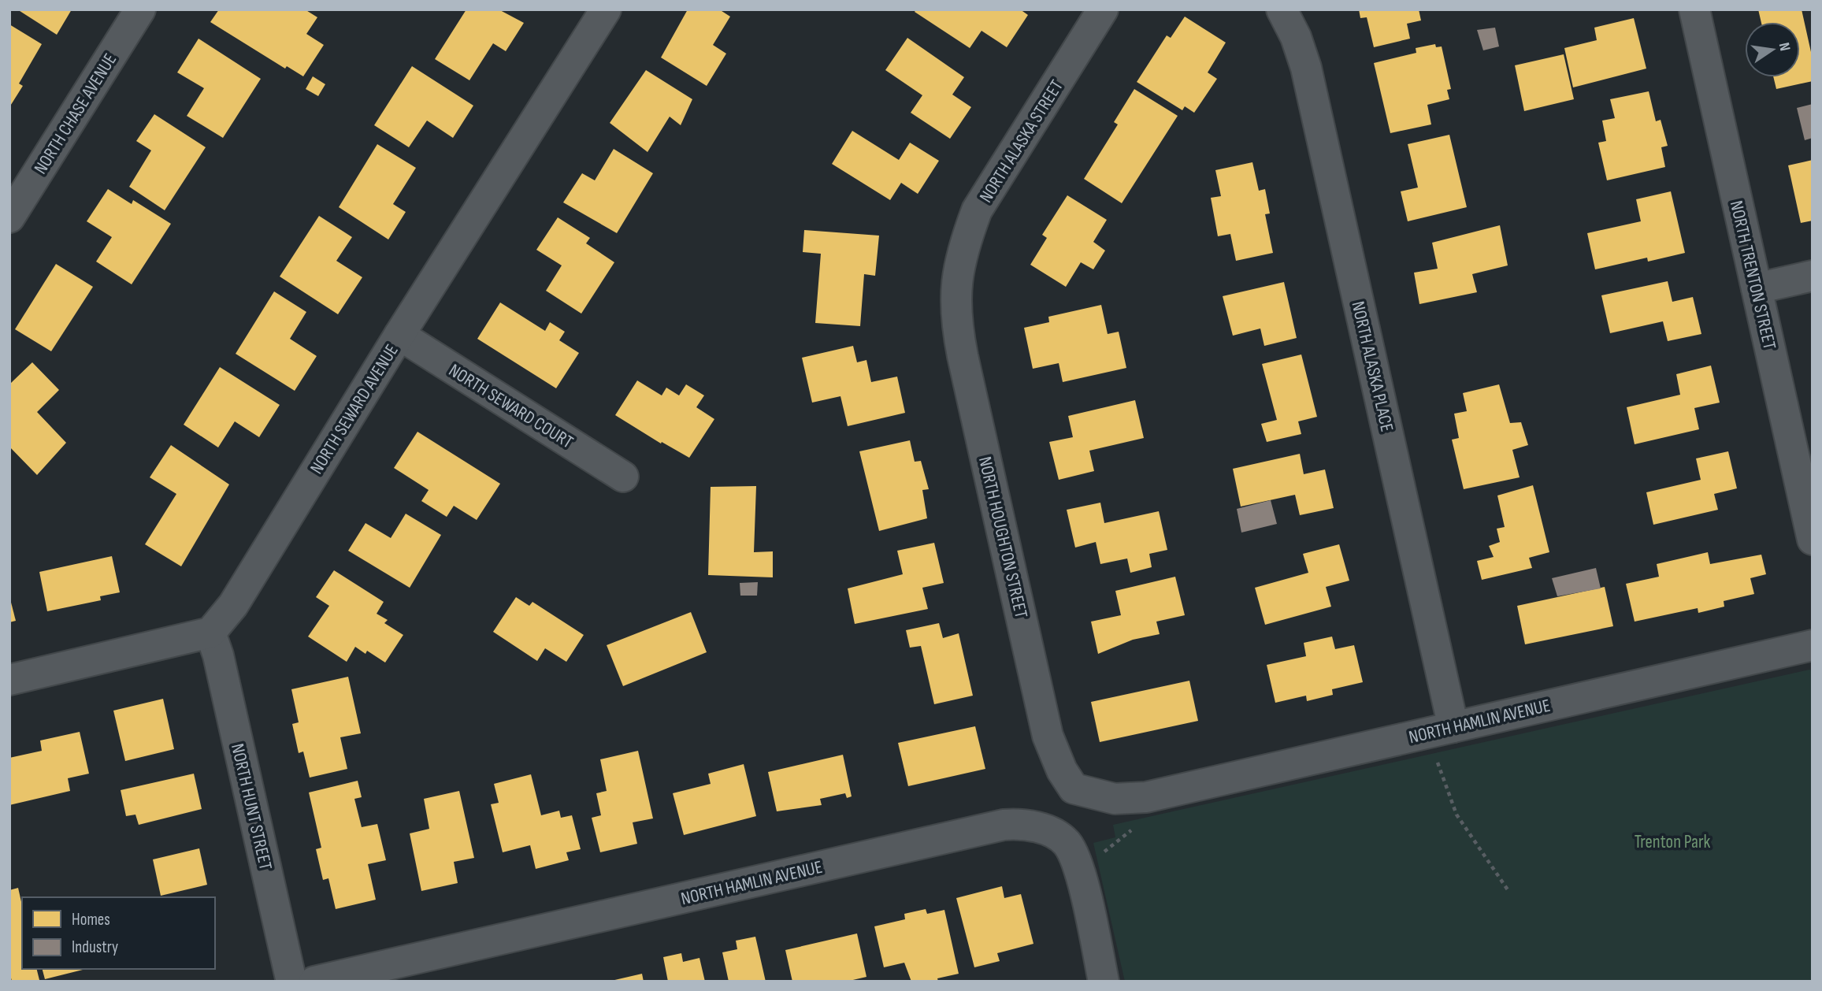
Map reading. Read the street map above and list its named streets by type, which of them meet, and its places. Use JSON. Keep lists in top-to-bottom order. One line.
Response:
{"streets":{"street":["NORTH CHASE AVENUE","NORTH ALASKA STREET","NORTH TRENTON STREET","NORTH ALASKA PLACE","NORTH SEWARD COURT","NORTH SEWARD AVENUE","NORTH HOUGHTON STREET","NORTH HAMLIN AVENUE","NORTH HUNT STREET"]},"crossings":[["NORTH ALASKA STREET","NORTH HOUGHTON STREET"],["NORTH ALASKA PLACE","NORTH HAMLIN AVENUE"],["NORTH SEWARD COURT","NORTH SEWARD AVENUE"],["NORTH SEWARD AVENUE","NORTH HUNT STREET"],["NORTH HOUGHTON STREET","NORTH HAMLIN AVENUE"]],"parks":["Trenton Park"],"legend":["Homes","Industry"],"north":"right"}
